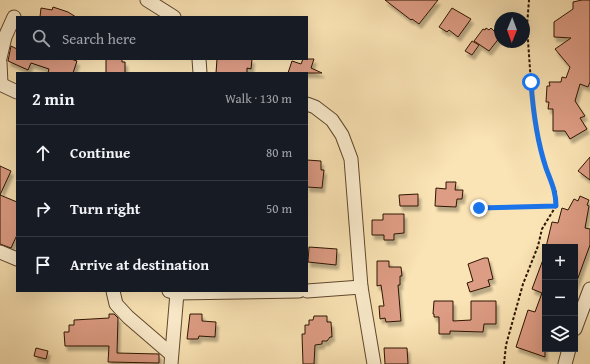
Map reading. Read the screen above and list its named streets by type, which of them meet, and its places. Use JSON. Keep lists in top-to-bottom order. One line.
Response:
{"north":"bottom","page":{"search":"Search here","heading":["2 min","Walk · 130 m"],"list":[["Continue","80 m"],["Turn right","50 m"],"Arrive at destination"],"map_buttons":["+","−"]}}
